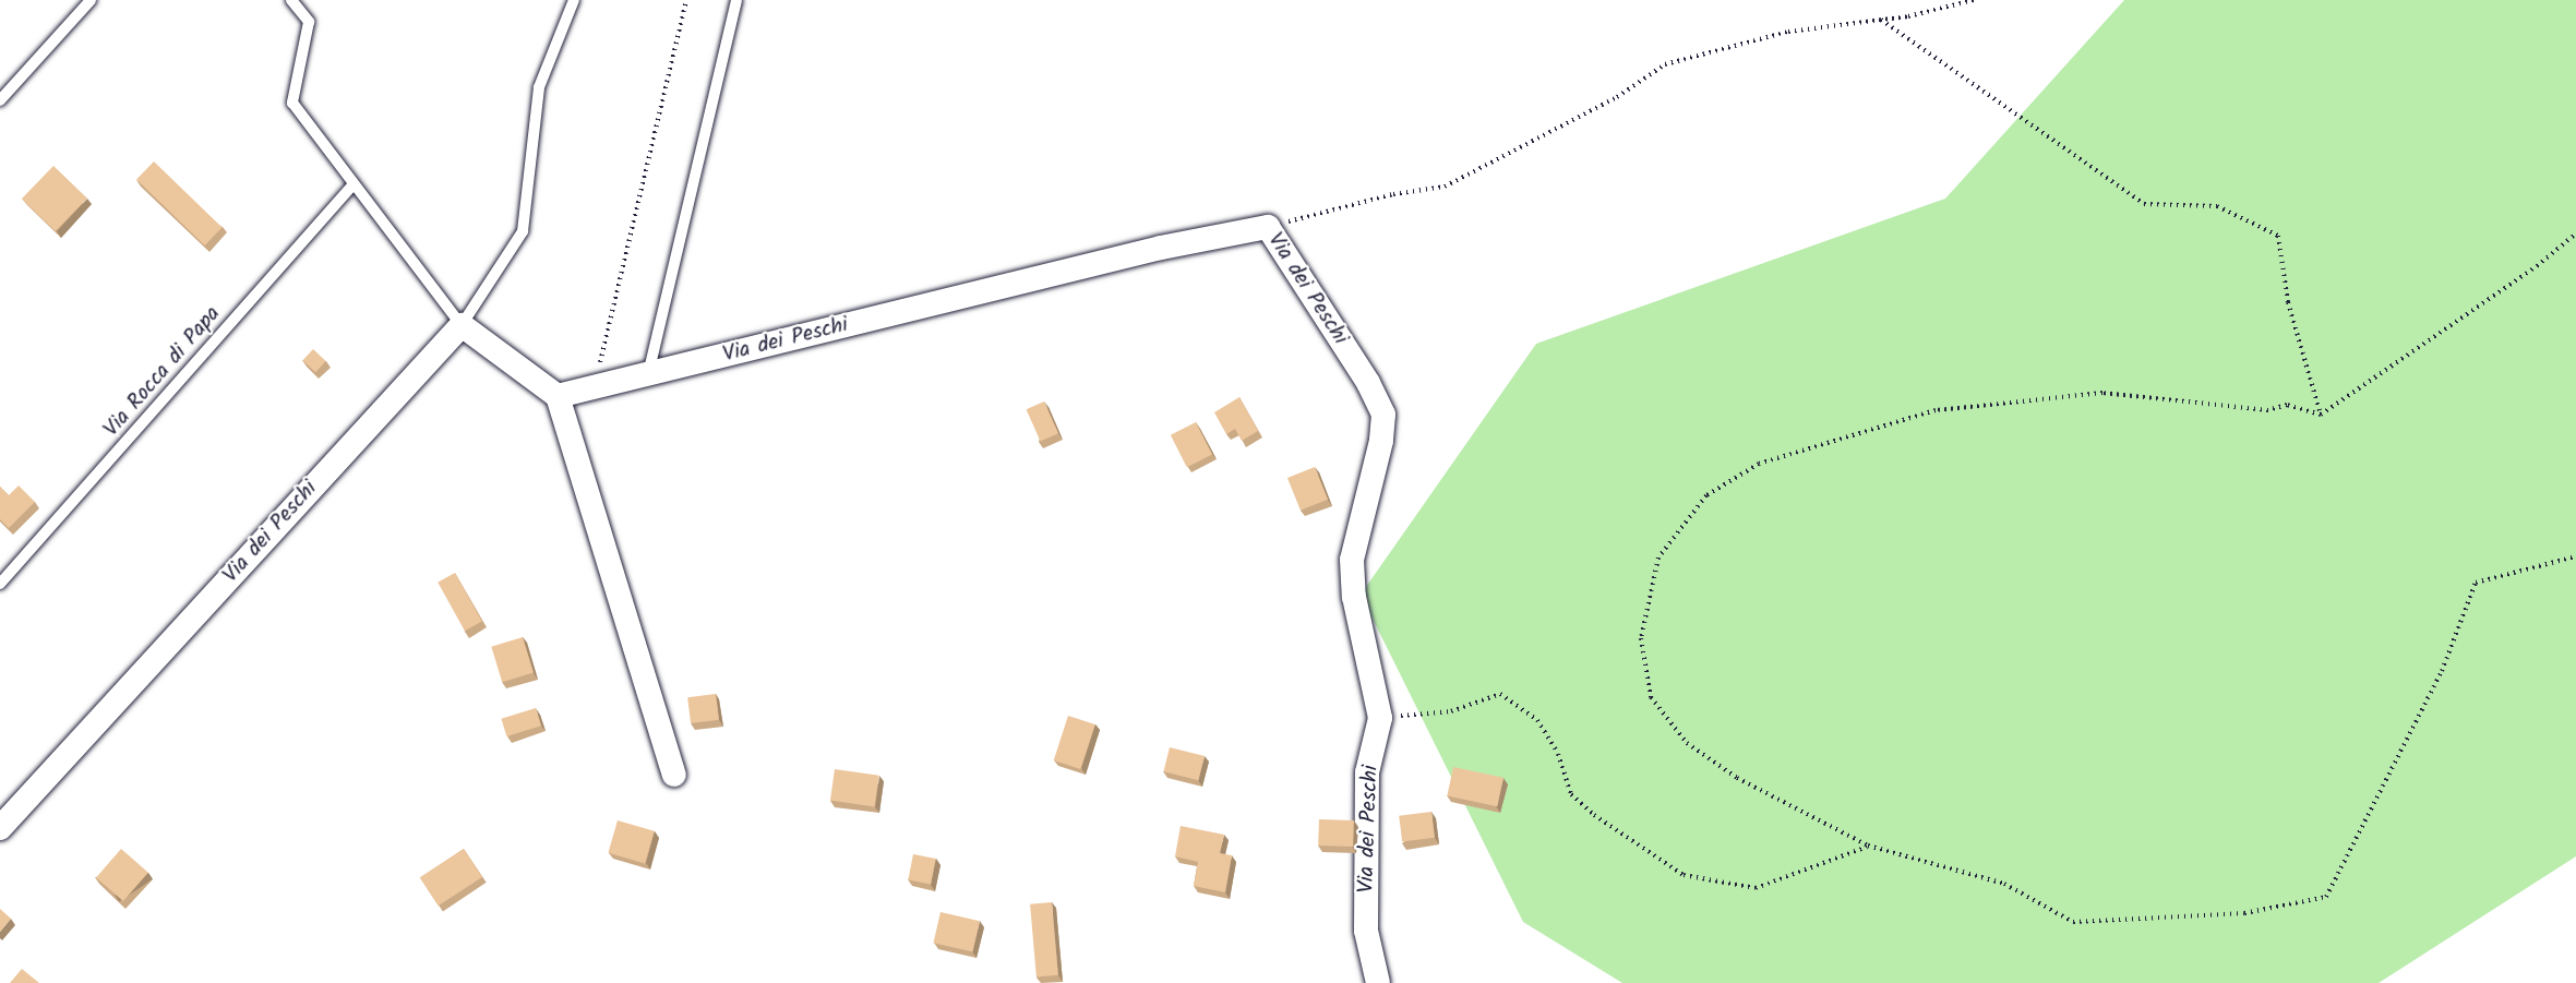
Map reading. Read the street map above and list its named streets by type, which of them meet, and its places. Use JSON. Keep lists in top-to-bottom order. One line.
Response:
{"streets":{"street":["Via dei Peschi"],"lane":["Via Rocca di Papa"]}}
